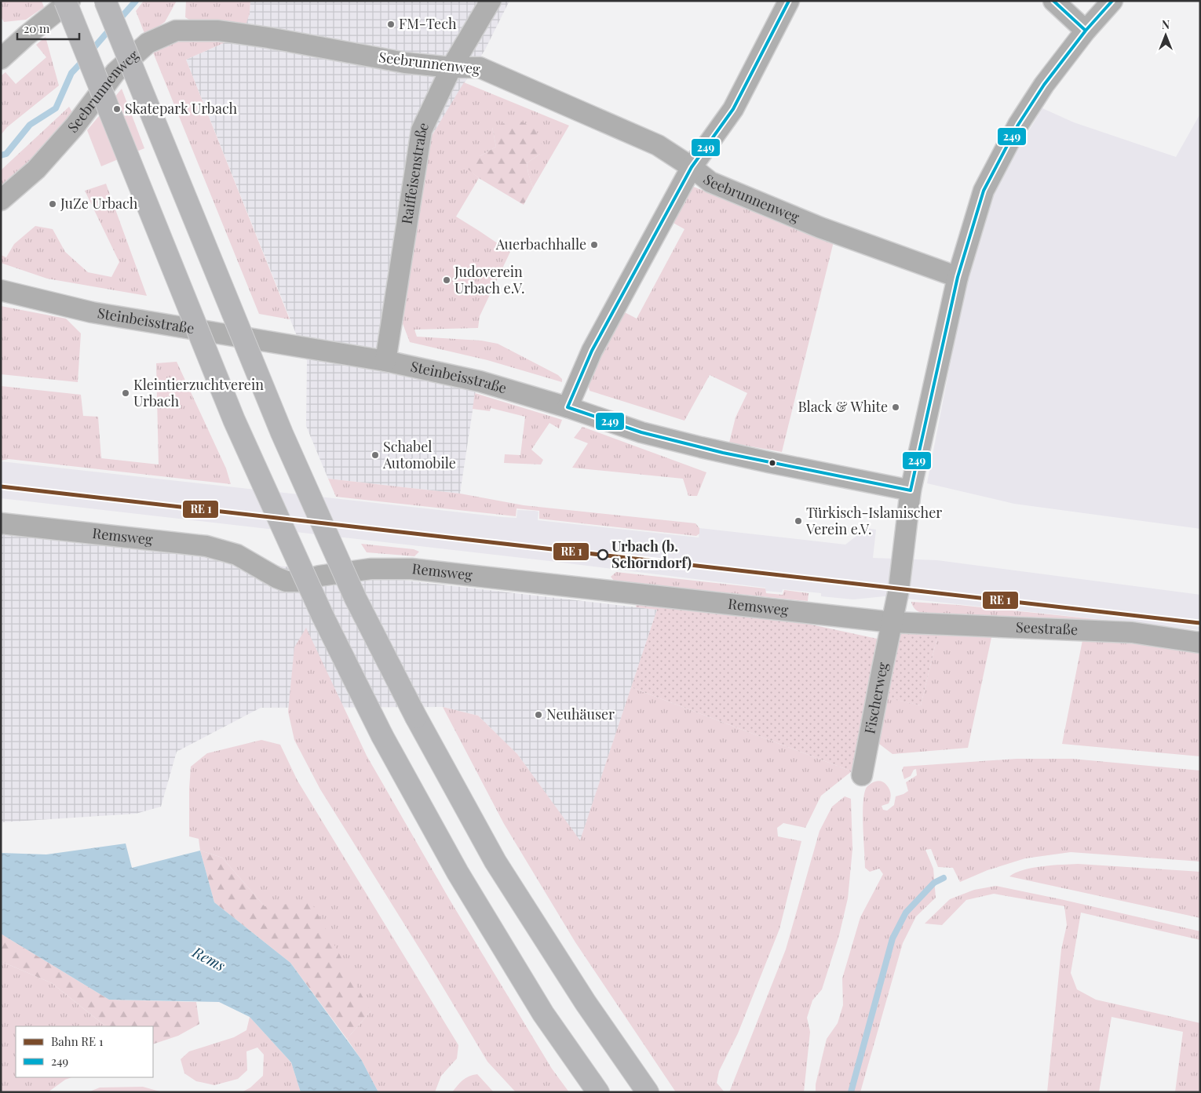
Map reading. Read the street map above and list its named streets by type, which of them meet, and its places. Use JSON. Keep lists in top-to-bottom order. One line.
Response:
{"streets":{"street":["Seebrunnenweg","Raiffeisenstraße","Steinbeisstraße","Remsweg","Seestraße","Fischerweg"]},"crossings":[["Seebrunnenweg","Raiffeisenstraße"],["Seebrunnenweg","Fischerweg"],["Raiffeisenstraße","Steinbeisstraße"],["Steinbeisstraße","Fischerweg"],["Remsweg","Seestraße"],["Remsweg","Fischerweg"],["Seestraße","Fischerweg"]],"water":["Rems"],"places":["FM-Tech","Skatepark Urbach","JuZe Urbach","Auerbachhalle","Judoverein Urbach e.V.","Kleintierzuchtverein Urbach","Black & White","Schabel Automobile","Türkisch-Islamischer Verein e.V.","Urbach (b. Schorndorf)","Neuhäuser"],"lines":["transit line 249"],"legend":["Bahn RE 1","249"],"scale_bar":"20 m","north":"top"}
